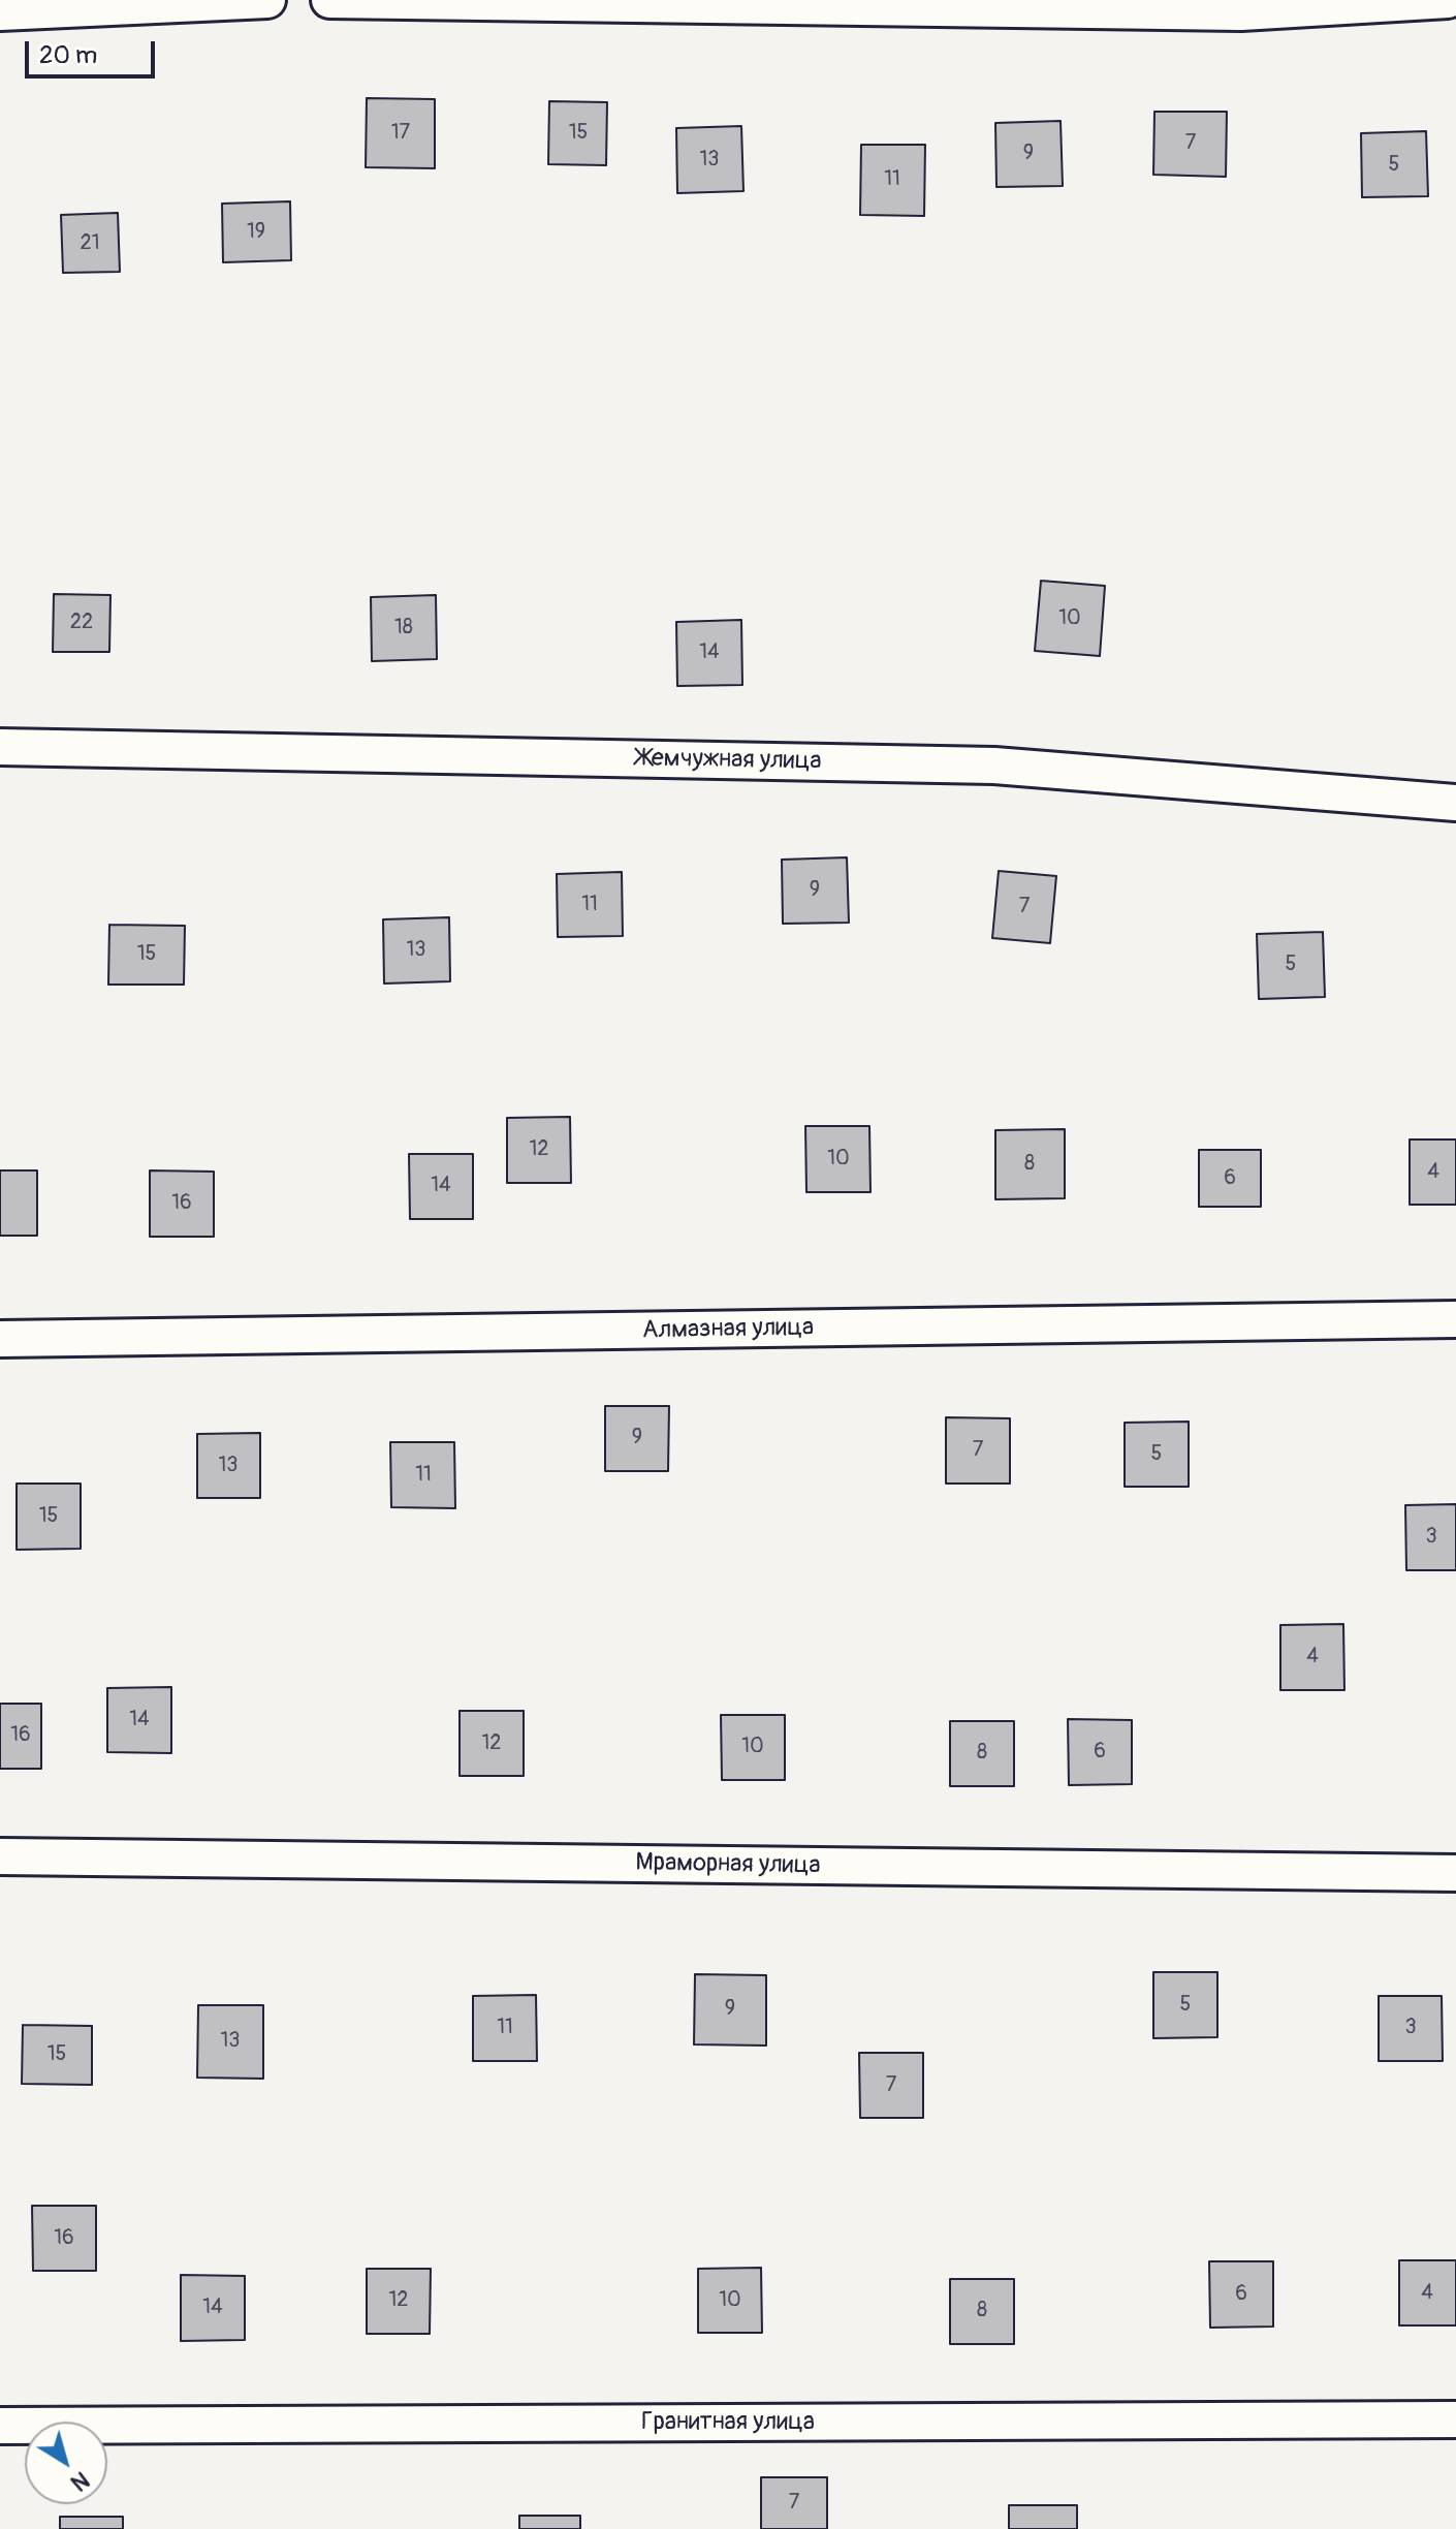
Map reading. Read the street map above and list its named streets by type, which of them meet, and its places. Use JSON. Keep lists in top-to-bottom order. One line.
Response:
{"streets":{"street":["Жемчужная улица","Алмазная улица","Мраморная улица","Гранитная улица"]},"house_numbers":["17","15","7","9","13","5","11","19","21","10","22","18","14","9","11","7","13","15","5","12","10","8","4","6","14","16","9","7","5","13","11","15","3","4","14","16","12","10","6","8","5","9","11","3","13","15","7","16","4","6","12","10","14","8","7"],"scale_bar":"20 m","north":"bottom right"}
